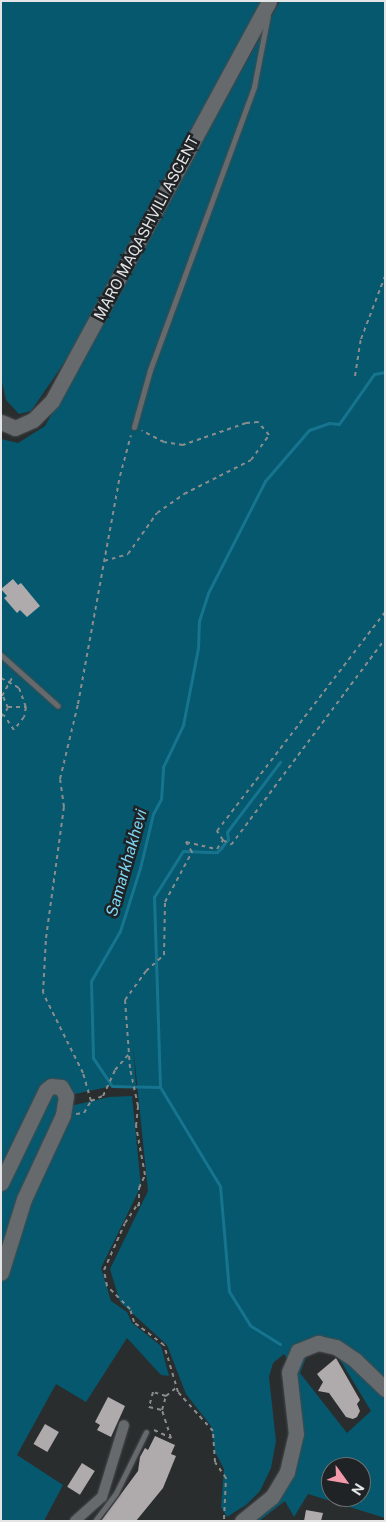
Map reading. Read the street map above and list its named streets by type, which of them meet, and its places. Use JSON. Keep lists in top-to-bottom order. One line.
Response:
{"streets":{"main road":["MARO MAQASHVILI ASCENT"]},"water":["Samarkhakhevi"],"north":"bottom right"}
